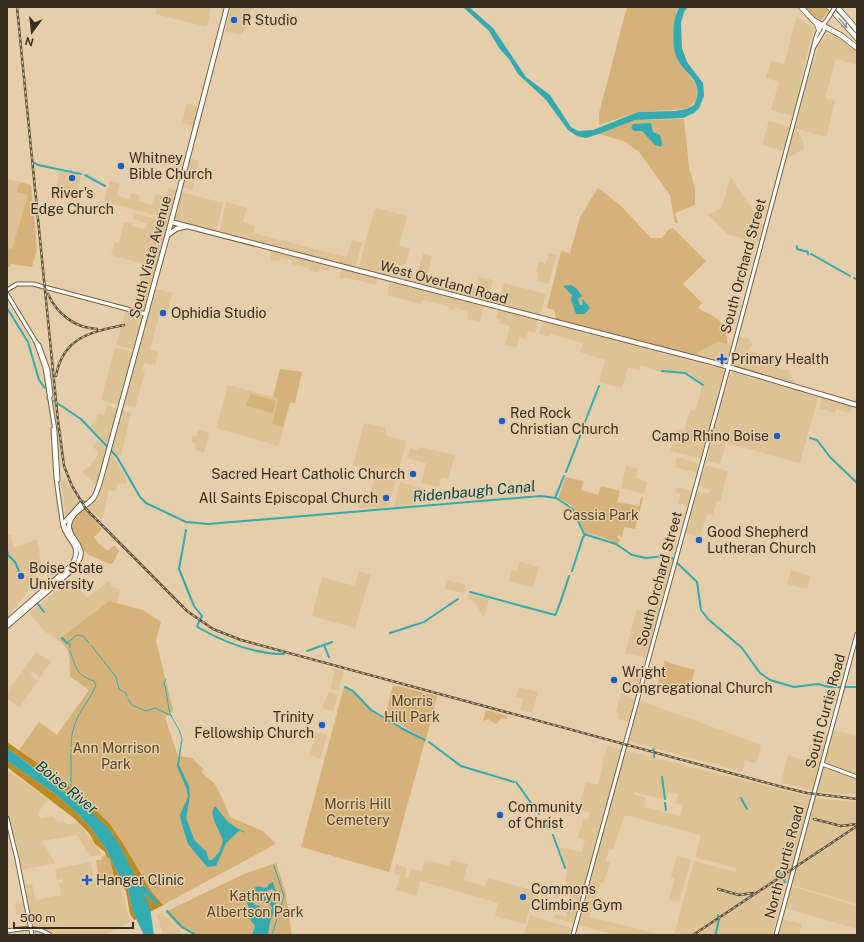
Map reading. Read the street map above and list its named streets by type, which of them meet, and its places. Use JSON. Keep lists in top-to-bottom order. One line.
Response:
{"streets":{"main road":["South Vista Avenue","South Orchard Street","West Overland Road","South Curtis Road","North Curtis Road"]},"crossings":[["South Vista Avenue","West Overland Road"],["South Orchard Street","West Overland Road"],["South Curtis Road","North Curtis Road"]],"water":["Ridenbaugh Canal","Boise River"],"parks":["Cassia Park","Morris Hill Park","Ann Morrison Park","Morris Hill Cemetery","Kathryn Albertson Park"],"places":{"other":["R Studio","Whitney Bible Church","River's Edge Church","Ophidia Studio","Red Rock Christian Church","Camp Rhino Boise","Sacred Heart Catholic Church","All Saints Episcopal Church","Good Shepherd Lutheran Church","Boise State University","Wright Congregational Church","Trinity Fellowship Church","Community of Christ","Commons Climbing Gym"],"health":["Primary Health","Hanger Clinic"]},"scale_bar":"500 m","north":"bottom"}
